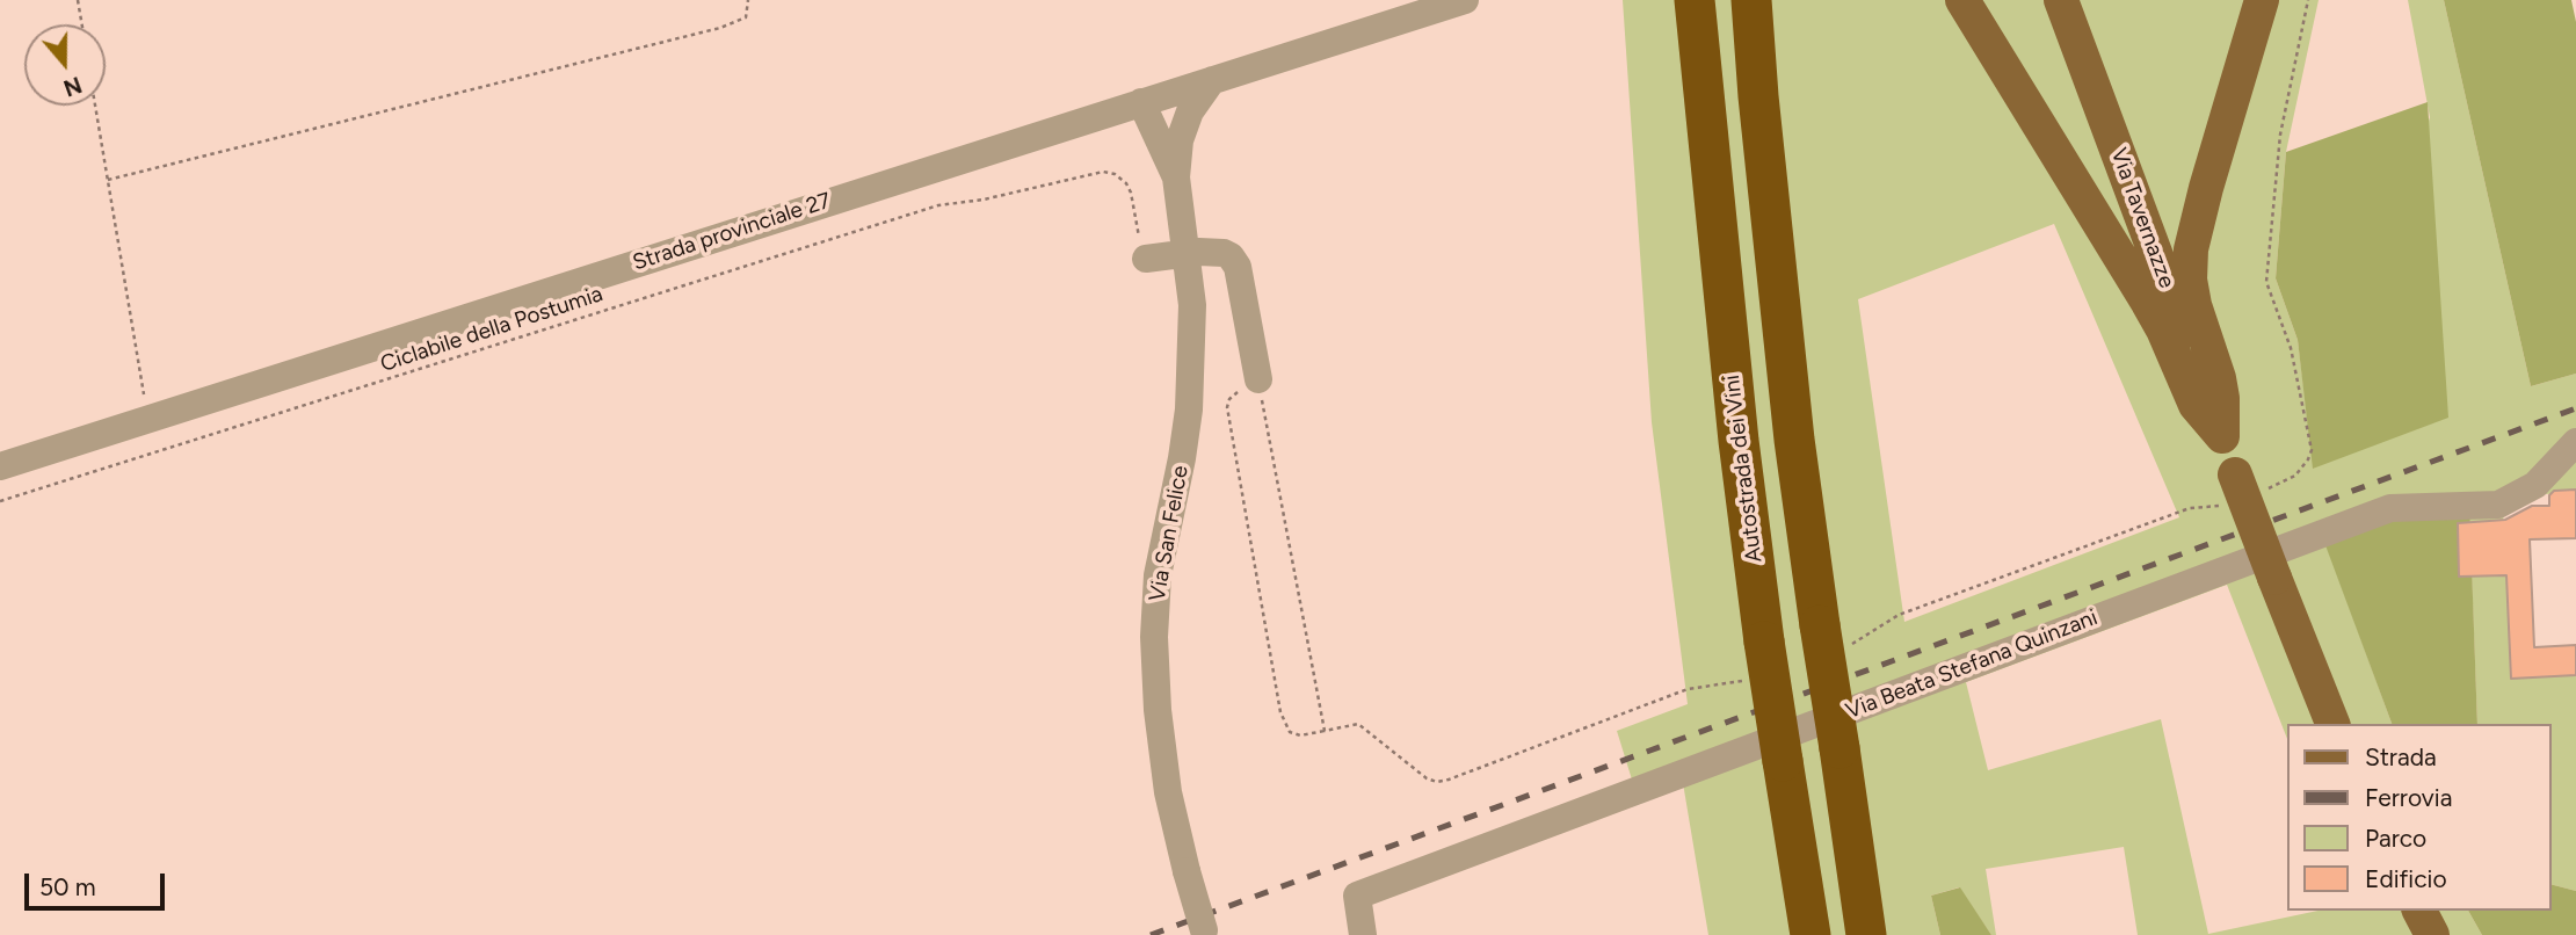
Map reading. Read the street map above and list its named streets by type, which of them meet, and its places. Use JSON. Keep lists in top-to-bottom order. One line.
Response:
{"streets":{"highway":["Autostrada dei Vini"],"main road":["Via Tavernazze"],"street":["Strada provinciale 27","Via San Felice","Via Beata Stefana Quinzani"],"path":["Ciclabile della Postumia"]},"legend":["Strada","Ferrovia","Parco","Edificio"],"scale_bar":"50 m","north":"bottom"}
